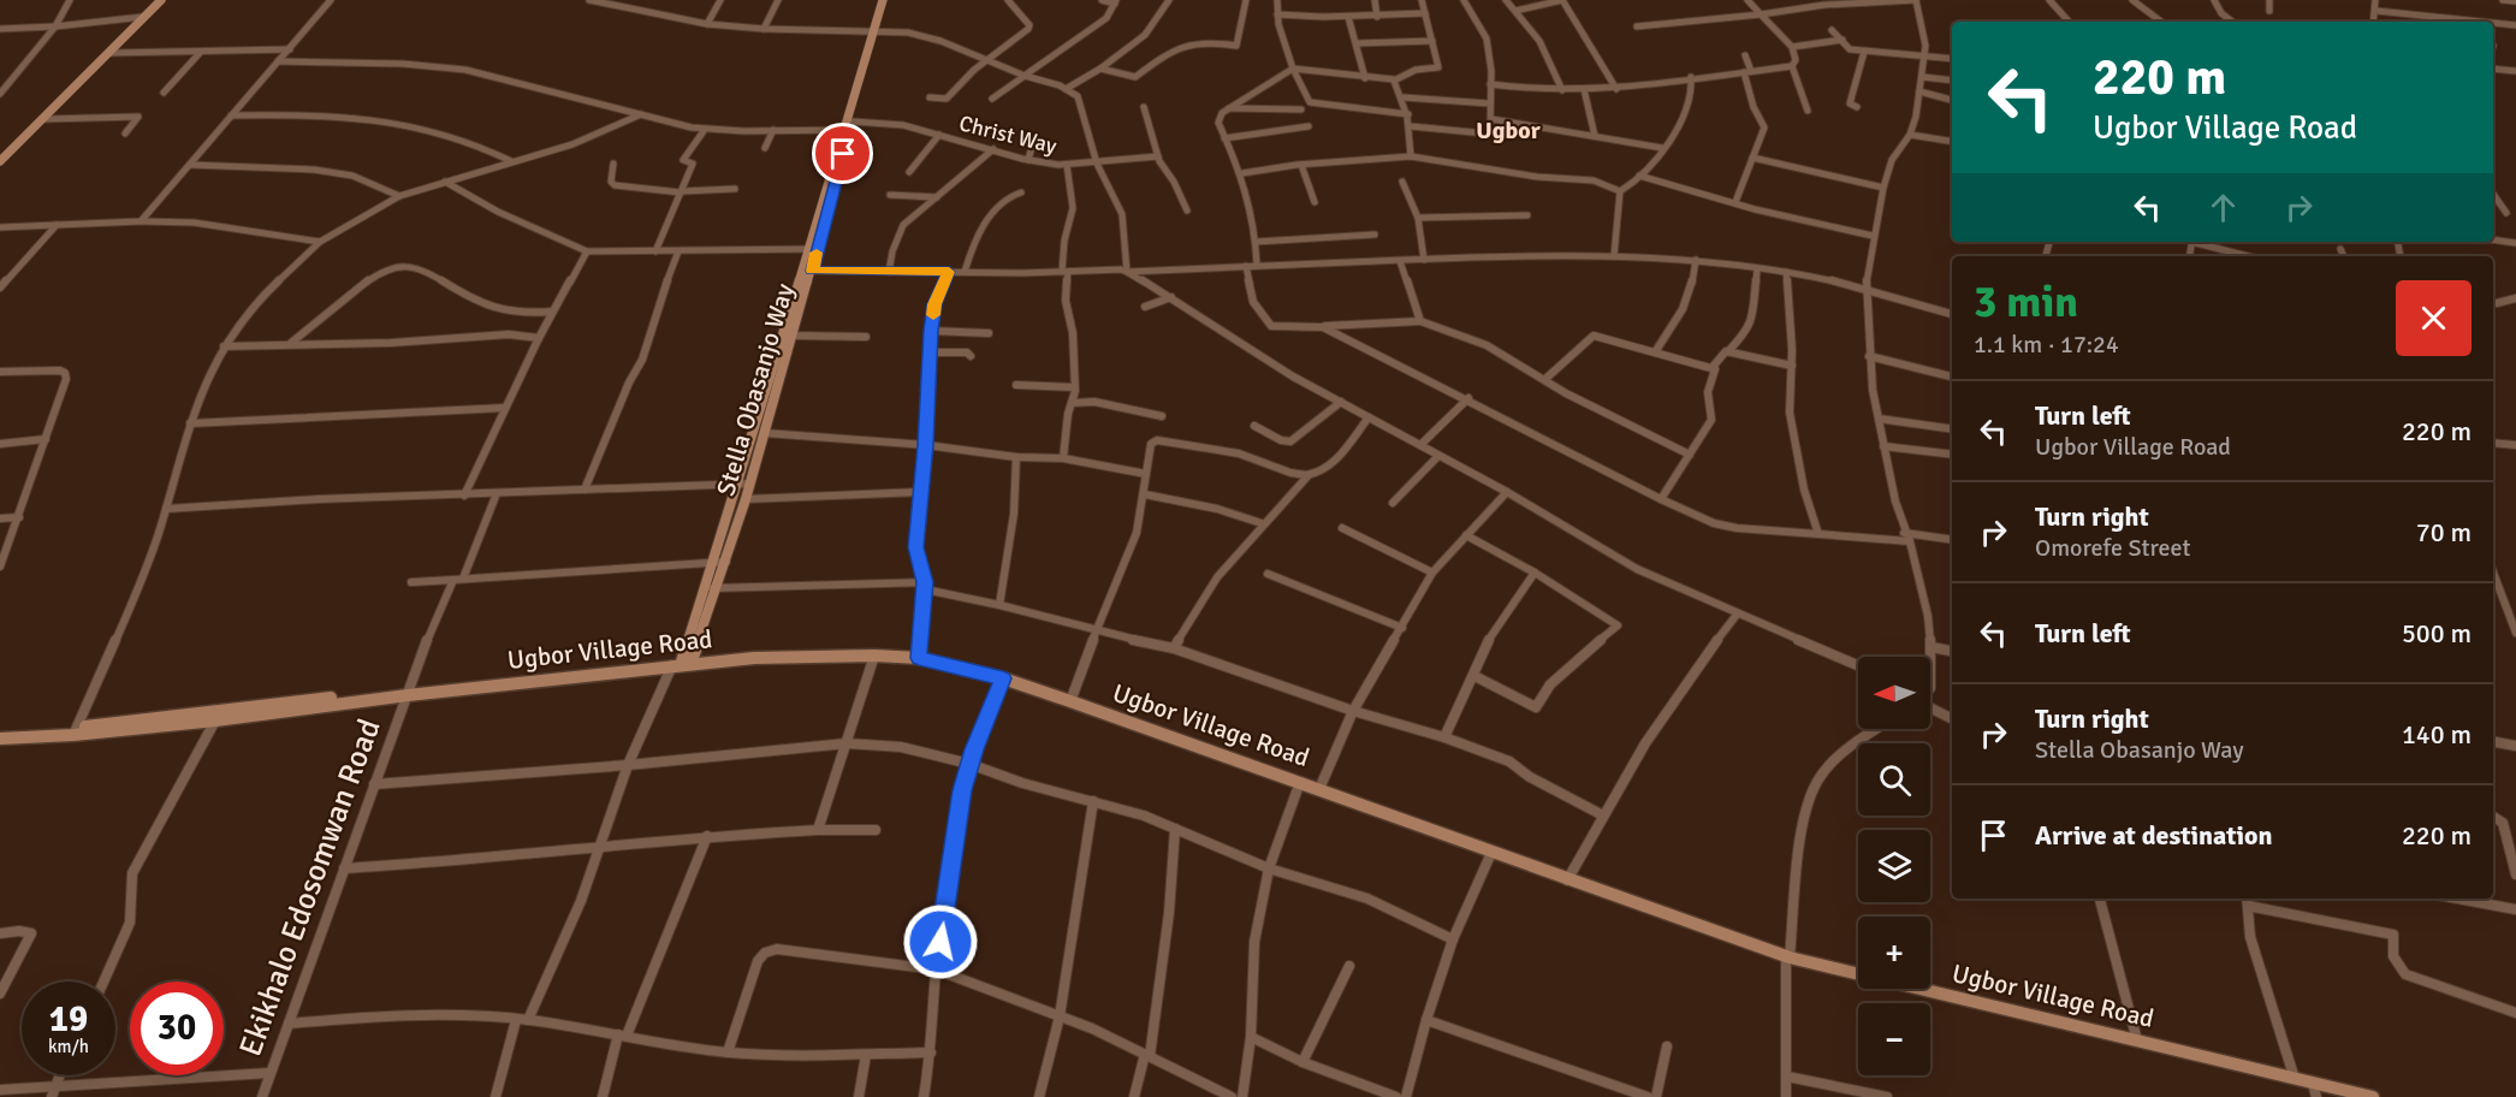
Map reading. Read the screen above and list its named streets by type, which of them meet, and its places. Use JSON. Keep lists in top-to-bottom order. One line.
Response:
{"streets":{"street":["Christ Way","Stella Obasanjo Way","Ugbor Village Road","Ekikhalo Edosomwan Road"]},"crossings":[["Stella Obasanjo Way","Ugbor Village Road"],["Ugbor Village Road","Ekikhalo Edosomwan Road"]],"districts":["Ugbor"],"north":"left","page":{"turn":["220 m","Ugbor Village Road"],"heading":["3 min","1.1 km · 17:24"],"list":[{"name":"Turn left","note":"Ugbor Village Road","value":"220 m"},{"name":"Turn right","note":"Omorefe Street","value":"70 m"},{"name":"Turn left","value":"500 m"},{"name":"Turn right","note":"Stella Obasanjo Way","value":"140 m"},{"name":"Arrive at destination","value":"220 m"}],"map_buttons":["+","−"],"speed":"19 km/h","limit":"30"}}
